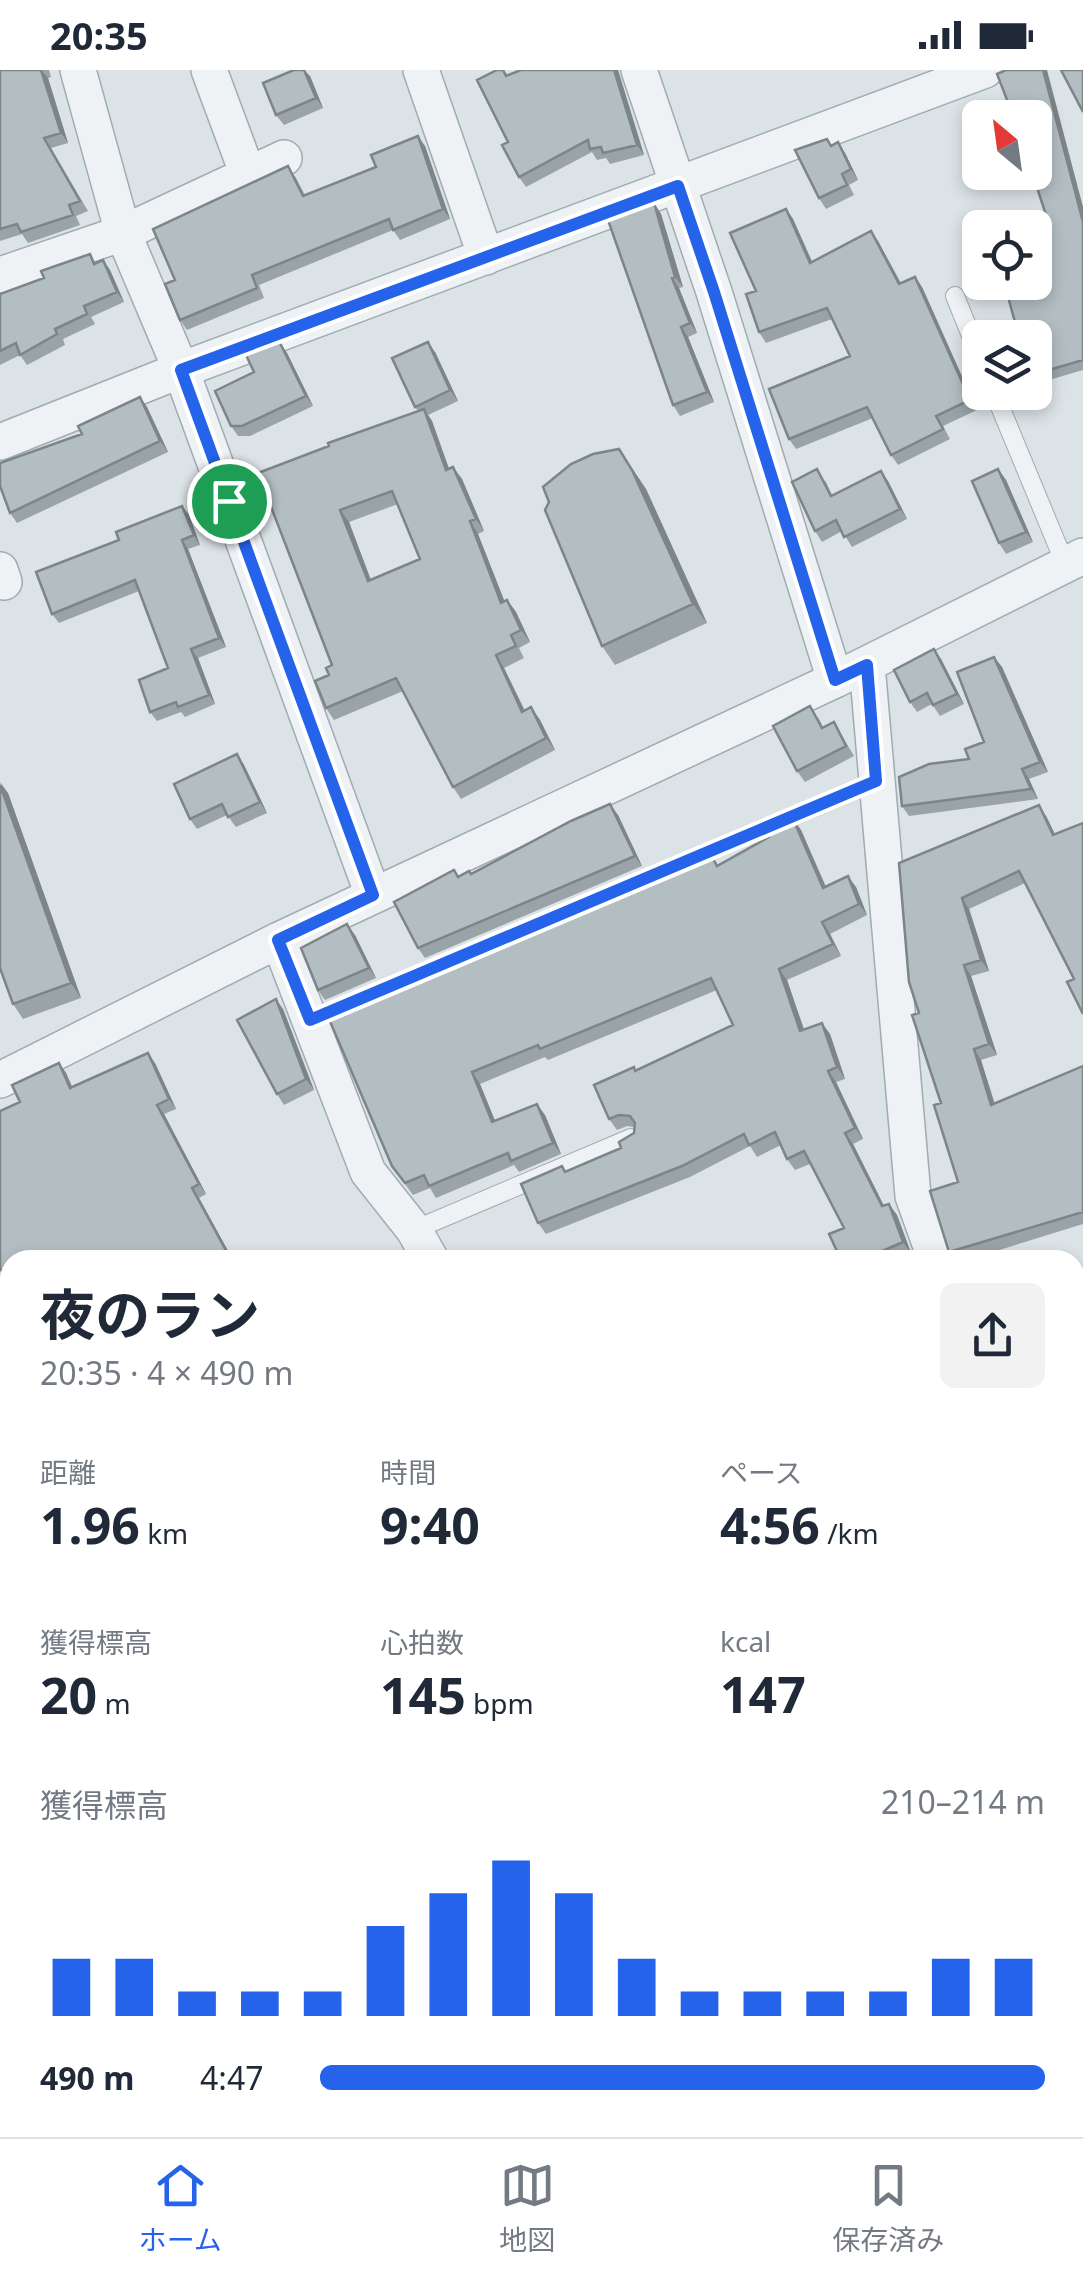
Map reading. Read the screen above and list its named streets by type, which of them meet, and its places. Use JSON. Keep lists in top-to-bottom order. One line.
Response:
{"north":"top left","page":{"status":"20:35","heading":["夜のラン","20:35 · 4 × 490 m"],"stats":[["距離","1.96 km"],["時間","9:40"],["ペース","4:56 /km"],["獲得標高","20 m"],["心拍数","145 bpm"],["kcal","147"]],"chart":["獲得標高","210–214 m"],"list":[{"name":"490 m","note":"4:47"}],"tabs":["ホーム","地図","保存済み"]}}
